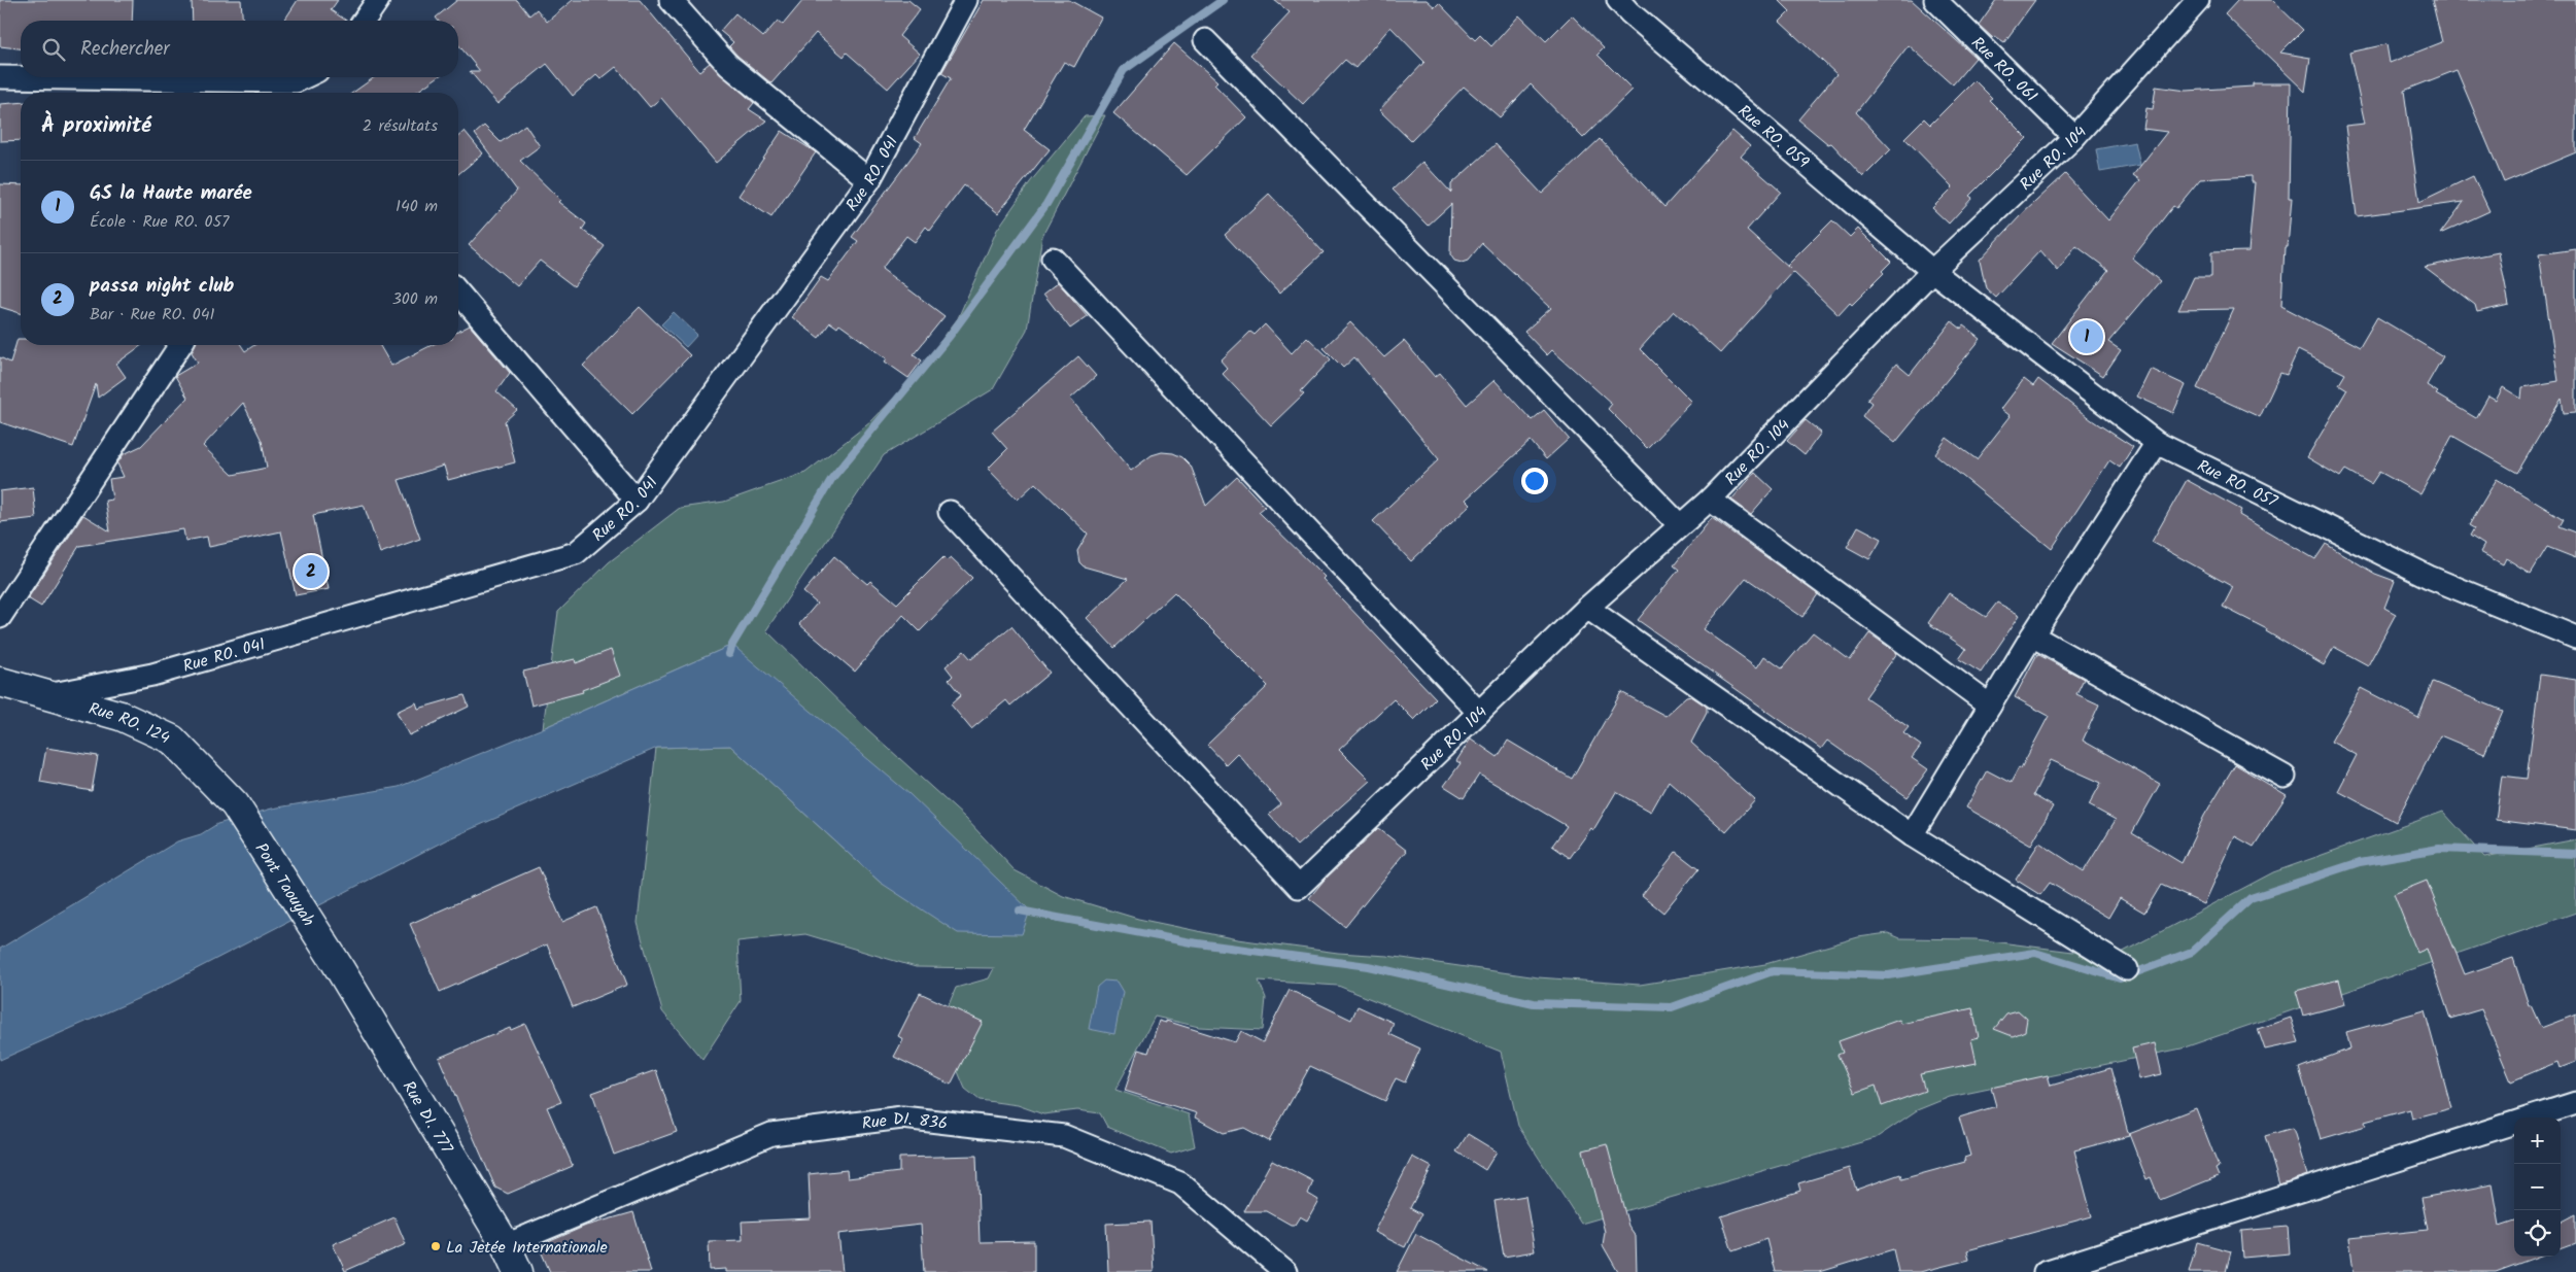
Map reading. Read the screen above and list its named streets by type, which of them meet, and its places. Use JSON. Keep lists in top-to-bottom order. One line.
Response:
{"streets":{"street":["Rue RO. 061","Rue RO. 059","Rue RO. 104","Rue RO. 041","Rue RO. 057","Rue RO. 124","Pont Taouyah","Rue DI. 777","Rue DI. 836"]},"crossings":[["Rue RO. 061","Rue RO. 104"],["Rue RO. 059","Rue RO. 104"],["Rue RO. 059","Rue RO. 057"],["Rue RO. 104","Rue RO. 057"],["Rue RO. 041","Rue RO. 124"],["Rue RO. 124","Pont Taouyah"],["Pont Taouyah","Rue DI. 777"],["Rue DI. 777","Rue DI. 836"]],"places":["La Jetée Internationale"],"page":{"search":"Rechercher","heading":["À proximité","2 résultats"],"list":[{"mark":"1","name":"GS la Haute marée","note":"École · Rue RO. 057","value":"140 m"},{"mark":"2","name":"passa night club","note":"Bar · Rue RO. 041","value":"300 m"}],"pins":["1","2"],"map_buttons":["+","−"]}}
